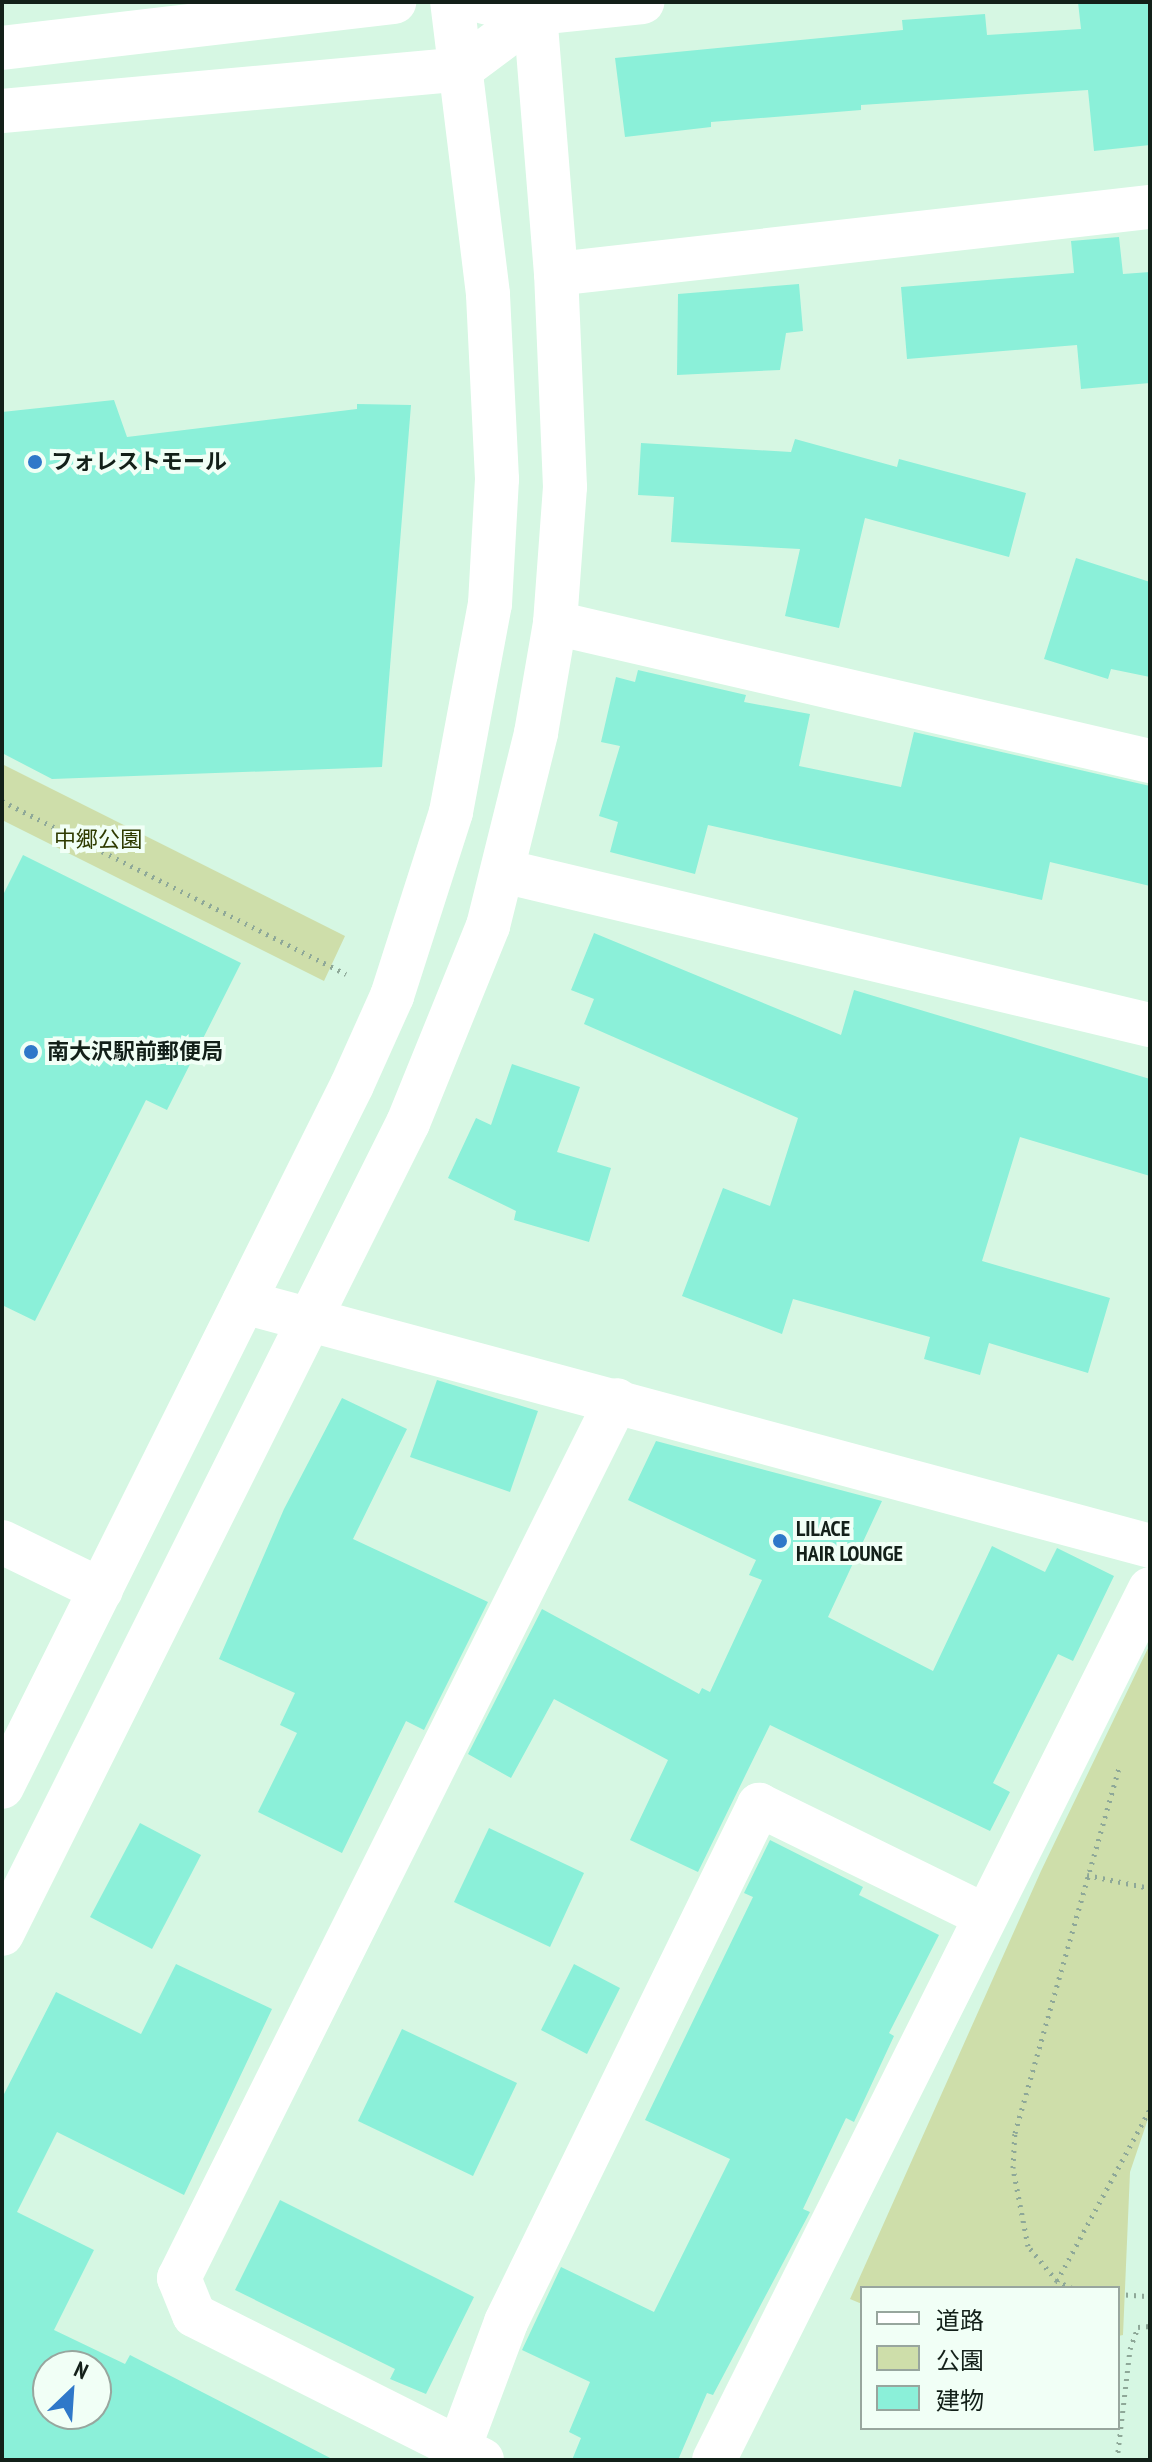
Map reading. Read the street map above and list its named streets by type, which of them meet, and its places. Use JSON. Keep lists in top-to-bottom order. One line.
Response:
{"parks":["中郷公園"],"places":["フォレストモール","南大沢駅前郵便局","LILACE HAIR LOUNGE"],"legend":["道路","公園","建物"],"north":"top right"}
